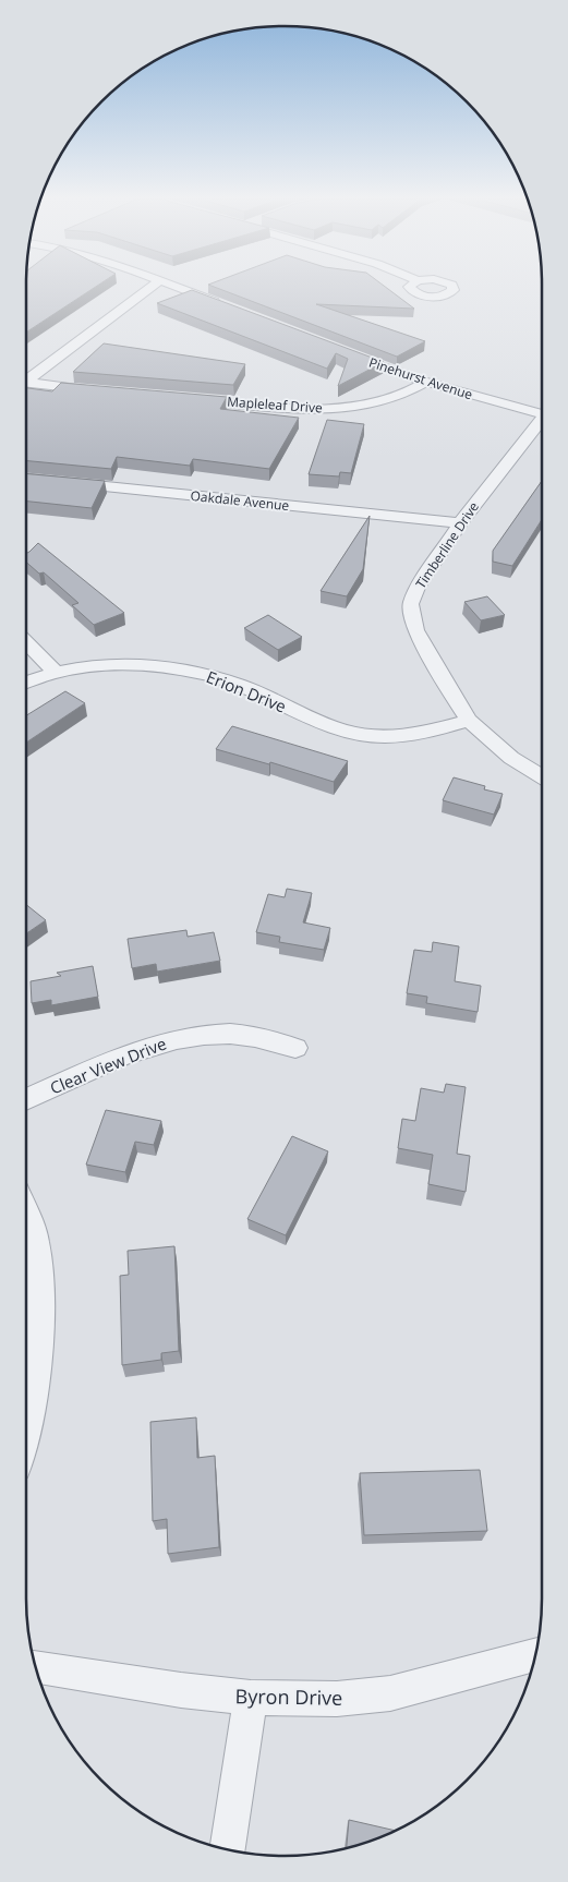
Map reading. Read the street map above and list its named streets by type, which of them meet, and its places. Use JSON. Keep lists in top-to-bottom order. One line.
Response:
{"streets":{"street":["Pinehurst Avenue","Mapleleaf Drive","Oakdale Avenue","Timberline Drive","Erion Drive","Clear View Drive","Byron Drive"]},"crossings":[["Pinehurst Avenue","Mapleleaf Drive"],["Oakdale Avenue","Timberline Drive"],["Timberline Drive","Erion Drive"]]}
